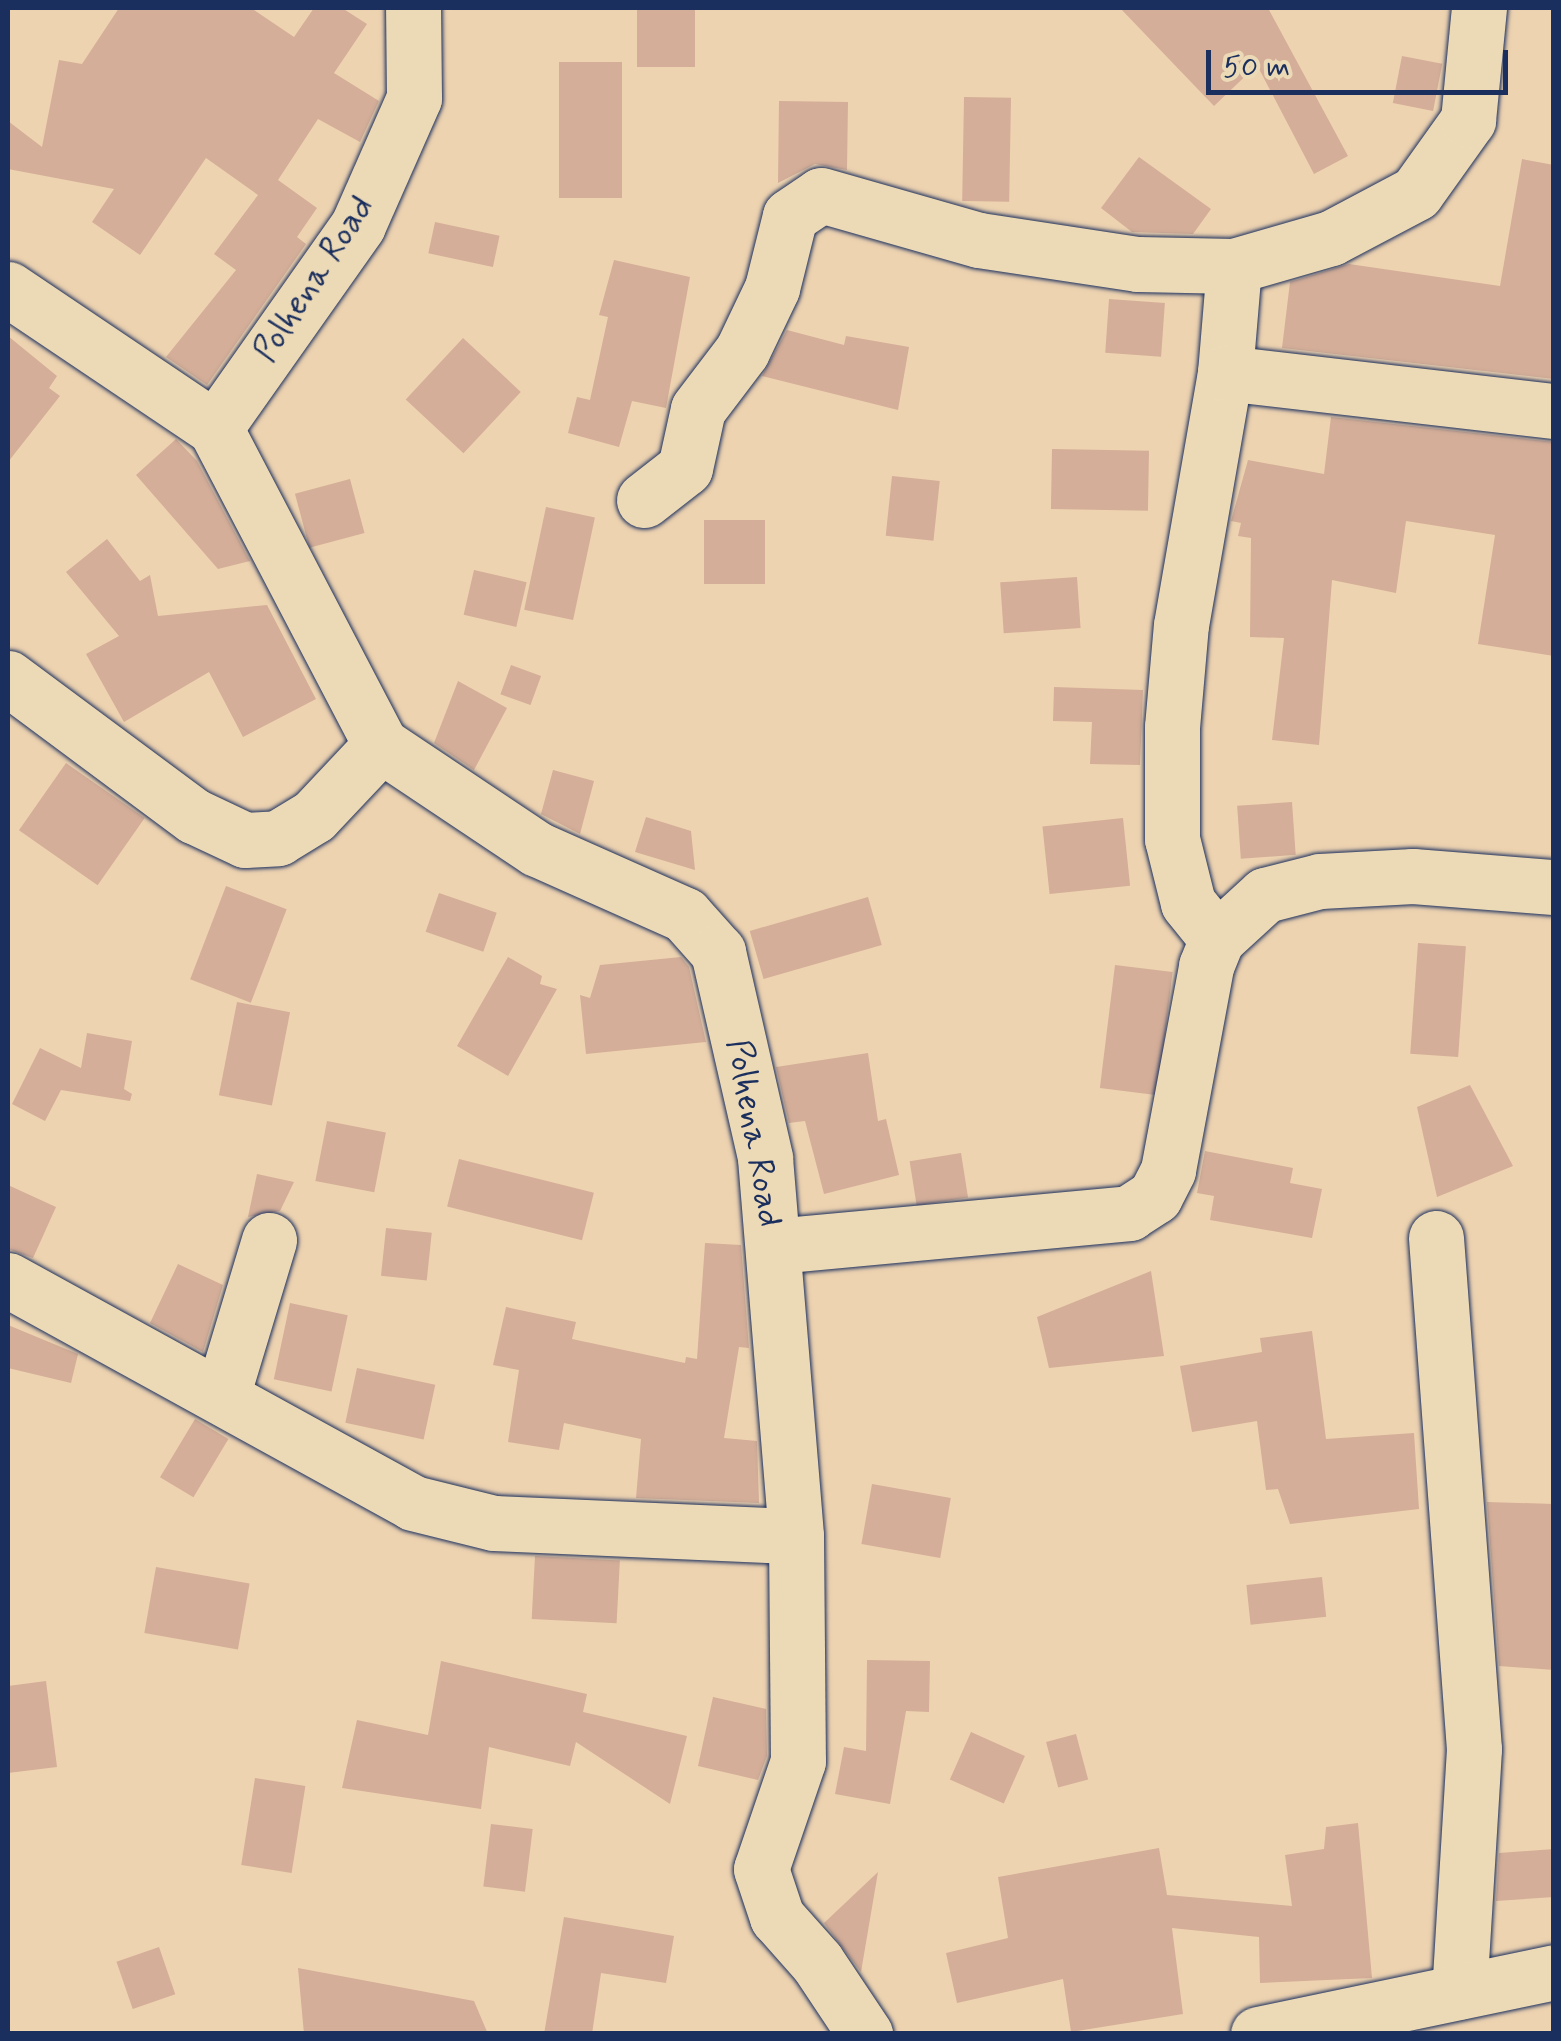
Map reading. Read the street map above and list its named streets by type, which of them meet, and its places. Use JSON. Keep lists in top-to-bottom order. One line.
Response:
{"streets":{"street":["Polhena Road"]},"scale_bar":"50 m"}
